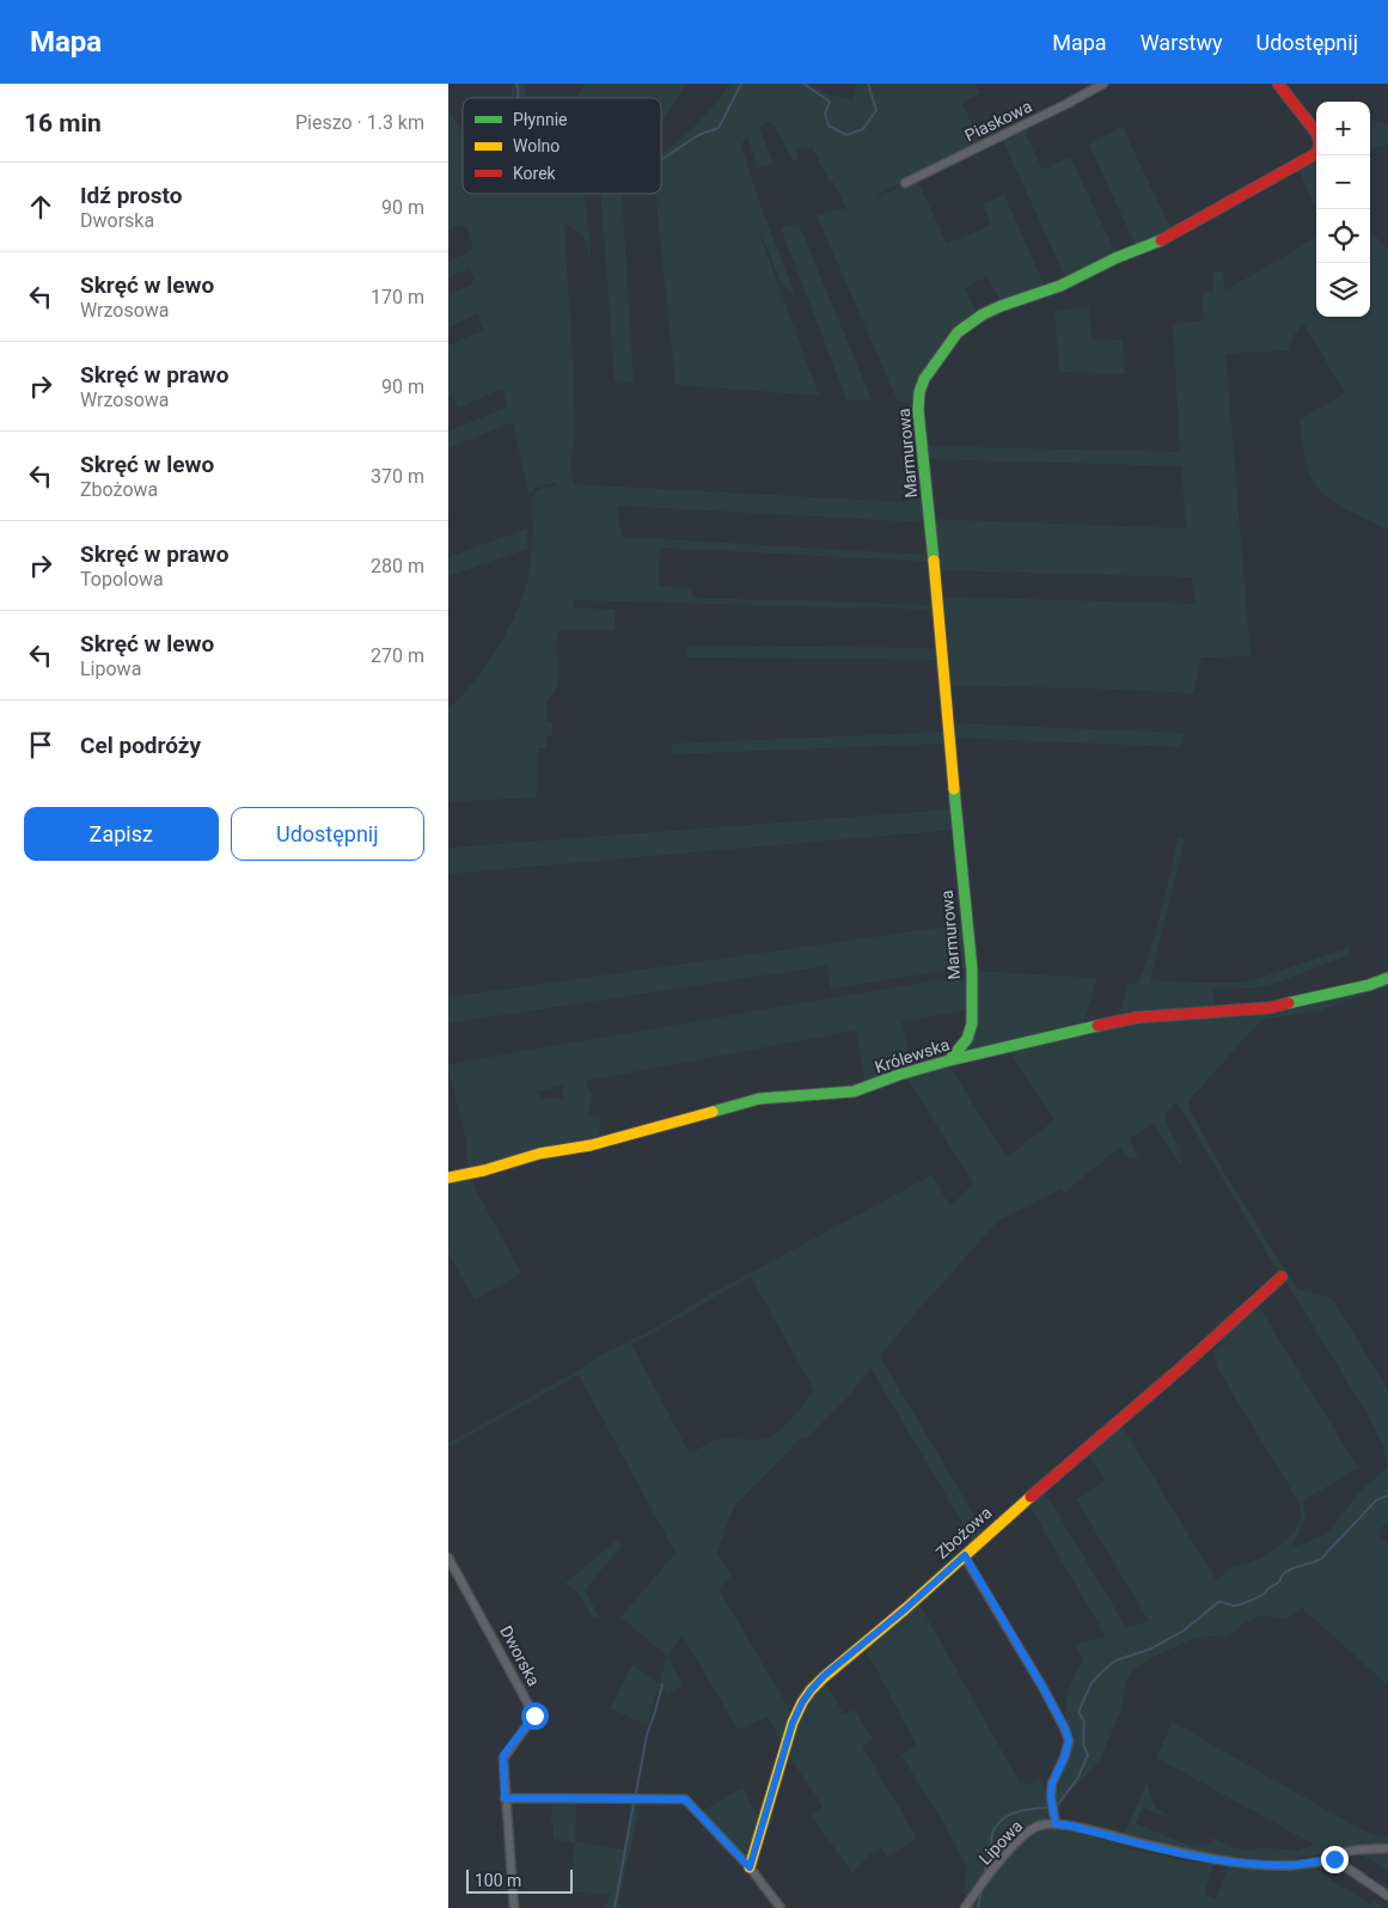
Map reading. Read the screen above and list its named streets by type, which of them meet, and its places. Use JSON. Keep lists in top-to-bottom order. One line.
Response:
{"streets":{"street":["Piaskowa","Marmurowa","Królewska","Zbożowa","Dworska","Lipowa"]},"crossings":[["Marmurowa","Królewska"]],"legend":["Płynnie","Wolno","Korek"],"scale_bar":"100 m","page":{"header":"Mapa","nav":["Mapa","Warstwy","Udostępnij"],"heading":["16 min","Pieszo · 1.3 km"],"map_buttons":["+","−"],"list":[["Idź prosto","Dworska","90 m"],["Skręć w lewo","Wrzosowa","170 m"],["Skręć w prawo","Wrzosowa","90 m"],["Skręć w lewo","Zbożowa","370 m"],["Skręć w prawo","Topolowa","280 m"],["Skręć w lewo","Lipowa","270 m"],"Cel podróży"],"buttons":["Zapisz","Udostępnij"],"scale":"100 m"}}
